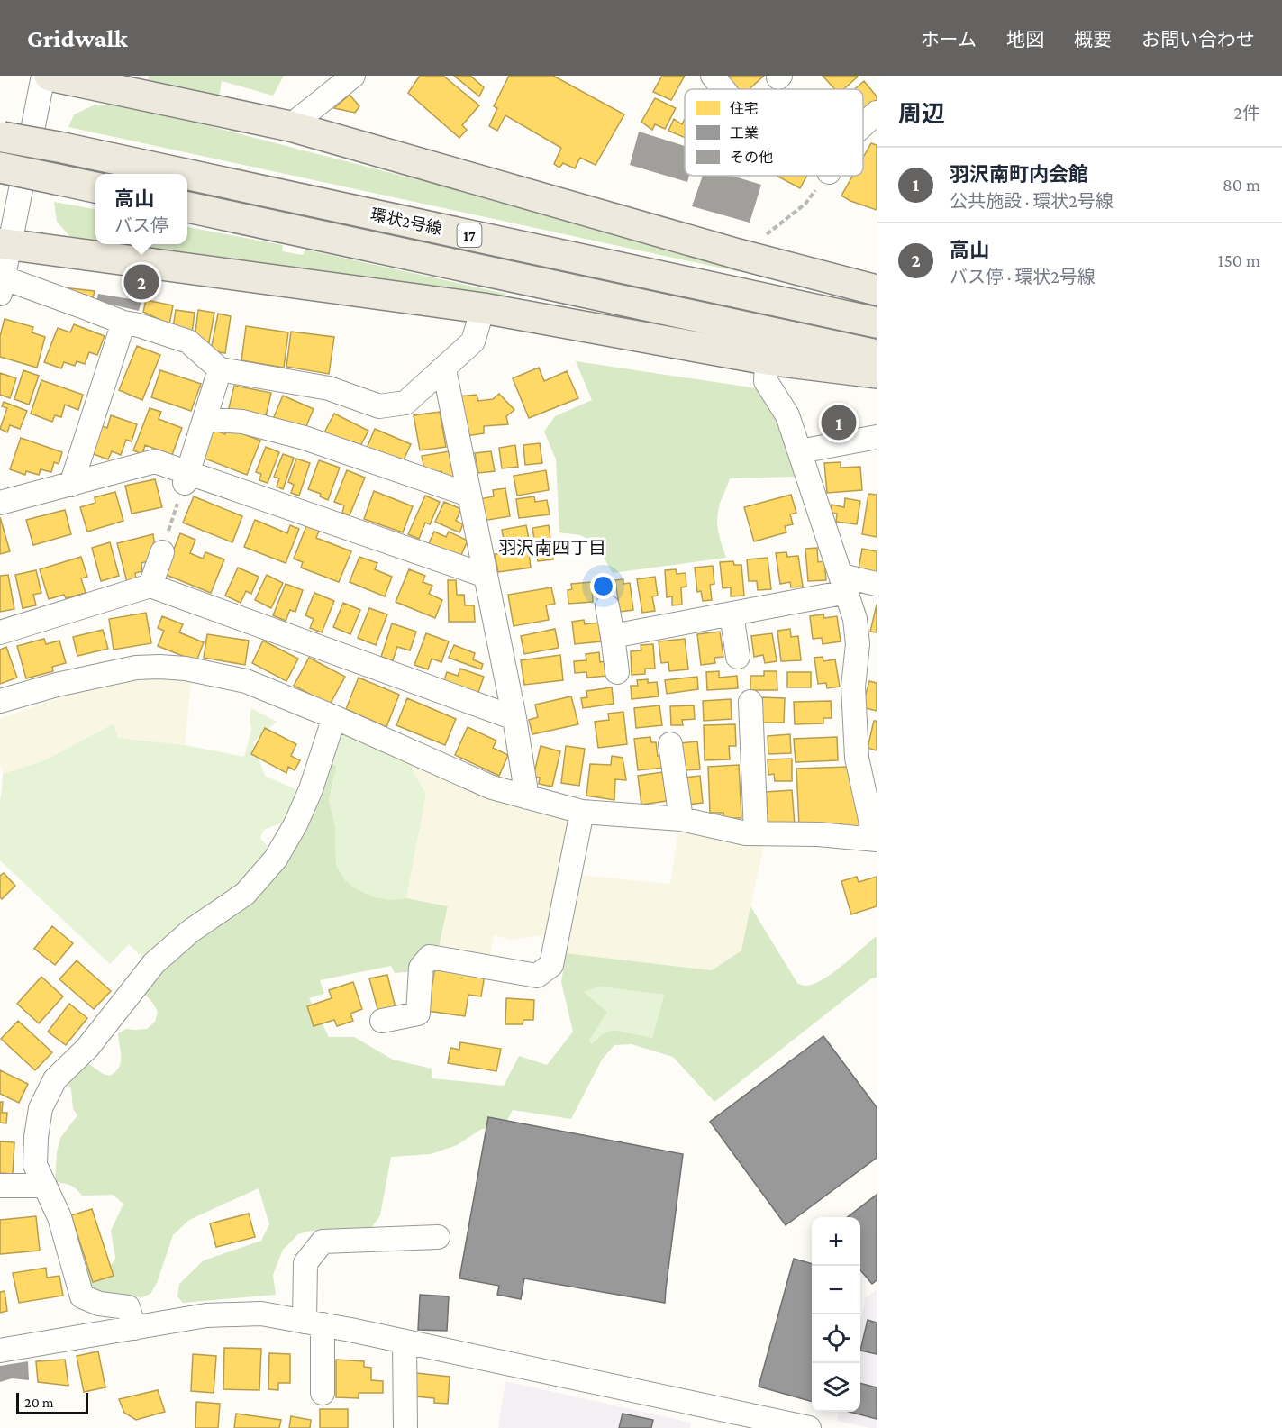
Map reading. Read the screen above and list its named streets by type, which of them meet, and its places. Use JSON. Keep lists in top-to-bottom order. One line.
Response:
{"streets":{"main road":["環状2号線","17"]},"districts":["羽沢南四丁目"],"legend":["住宅","工業","その他"],"scale_bar":"20 m","page":{"header":"Gridwalk","nav":["ホーム","地図","概要","お問い合わせ"],"heading":["周辺","2件"],"list":[{"mark":"1","name":"羽沢南町内会館","note":"公共施設 · 環状2号線","value":"80 m"},{"mark":"2","name":"高山","note":"バス停 · 環状2号線","value":"150 m"}],"popup":["高山","バス停"],"pins":["2","1"],"map_buttons":["+","−"],"scale":"20 m"}}
